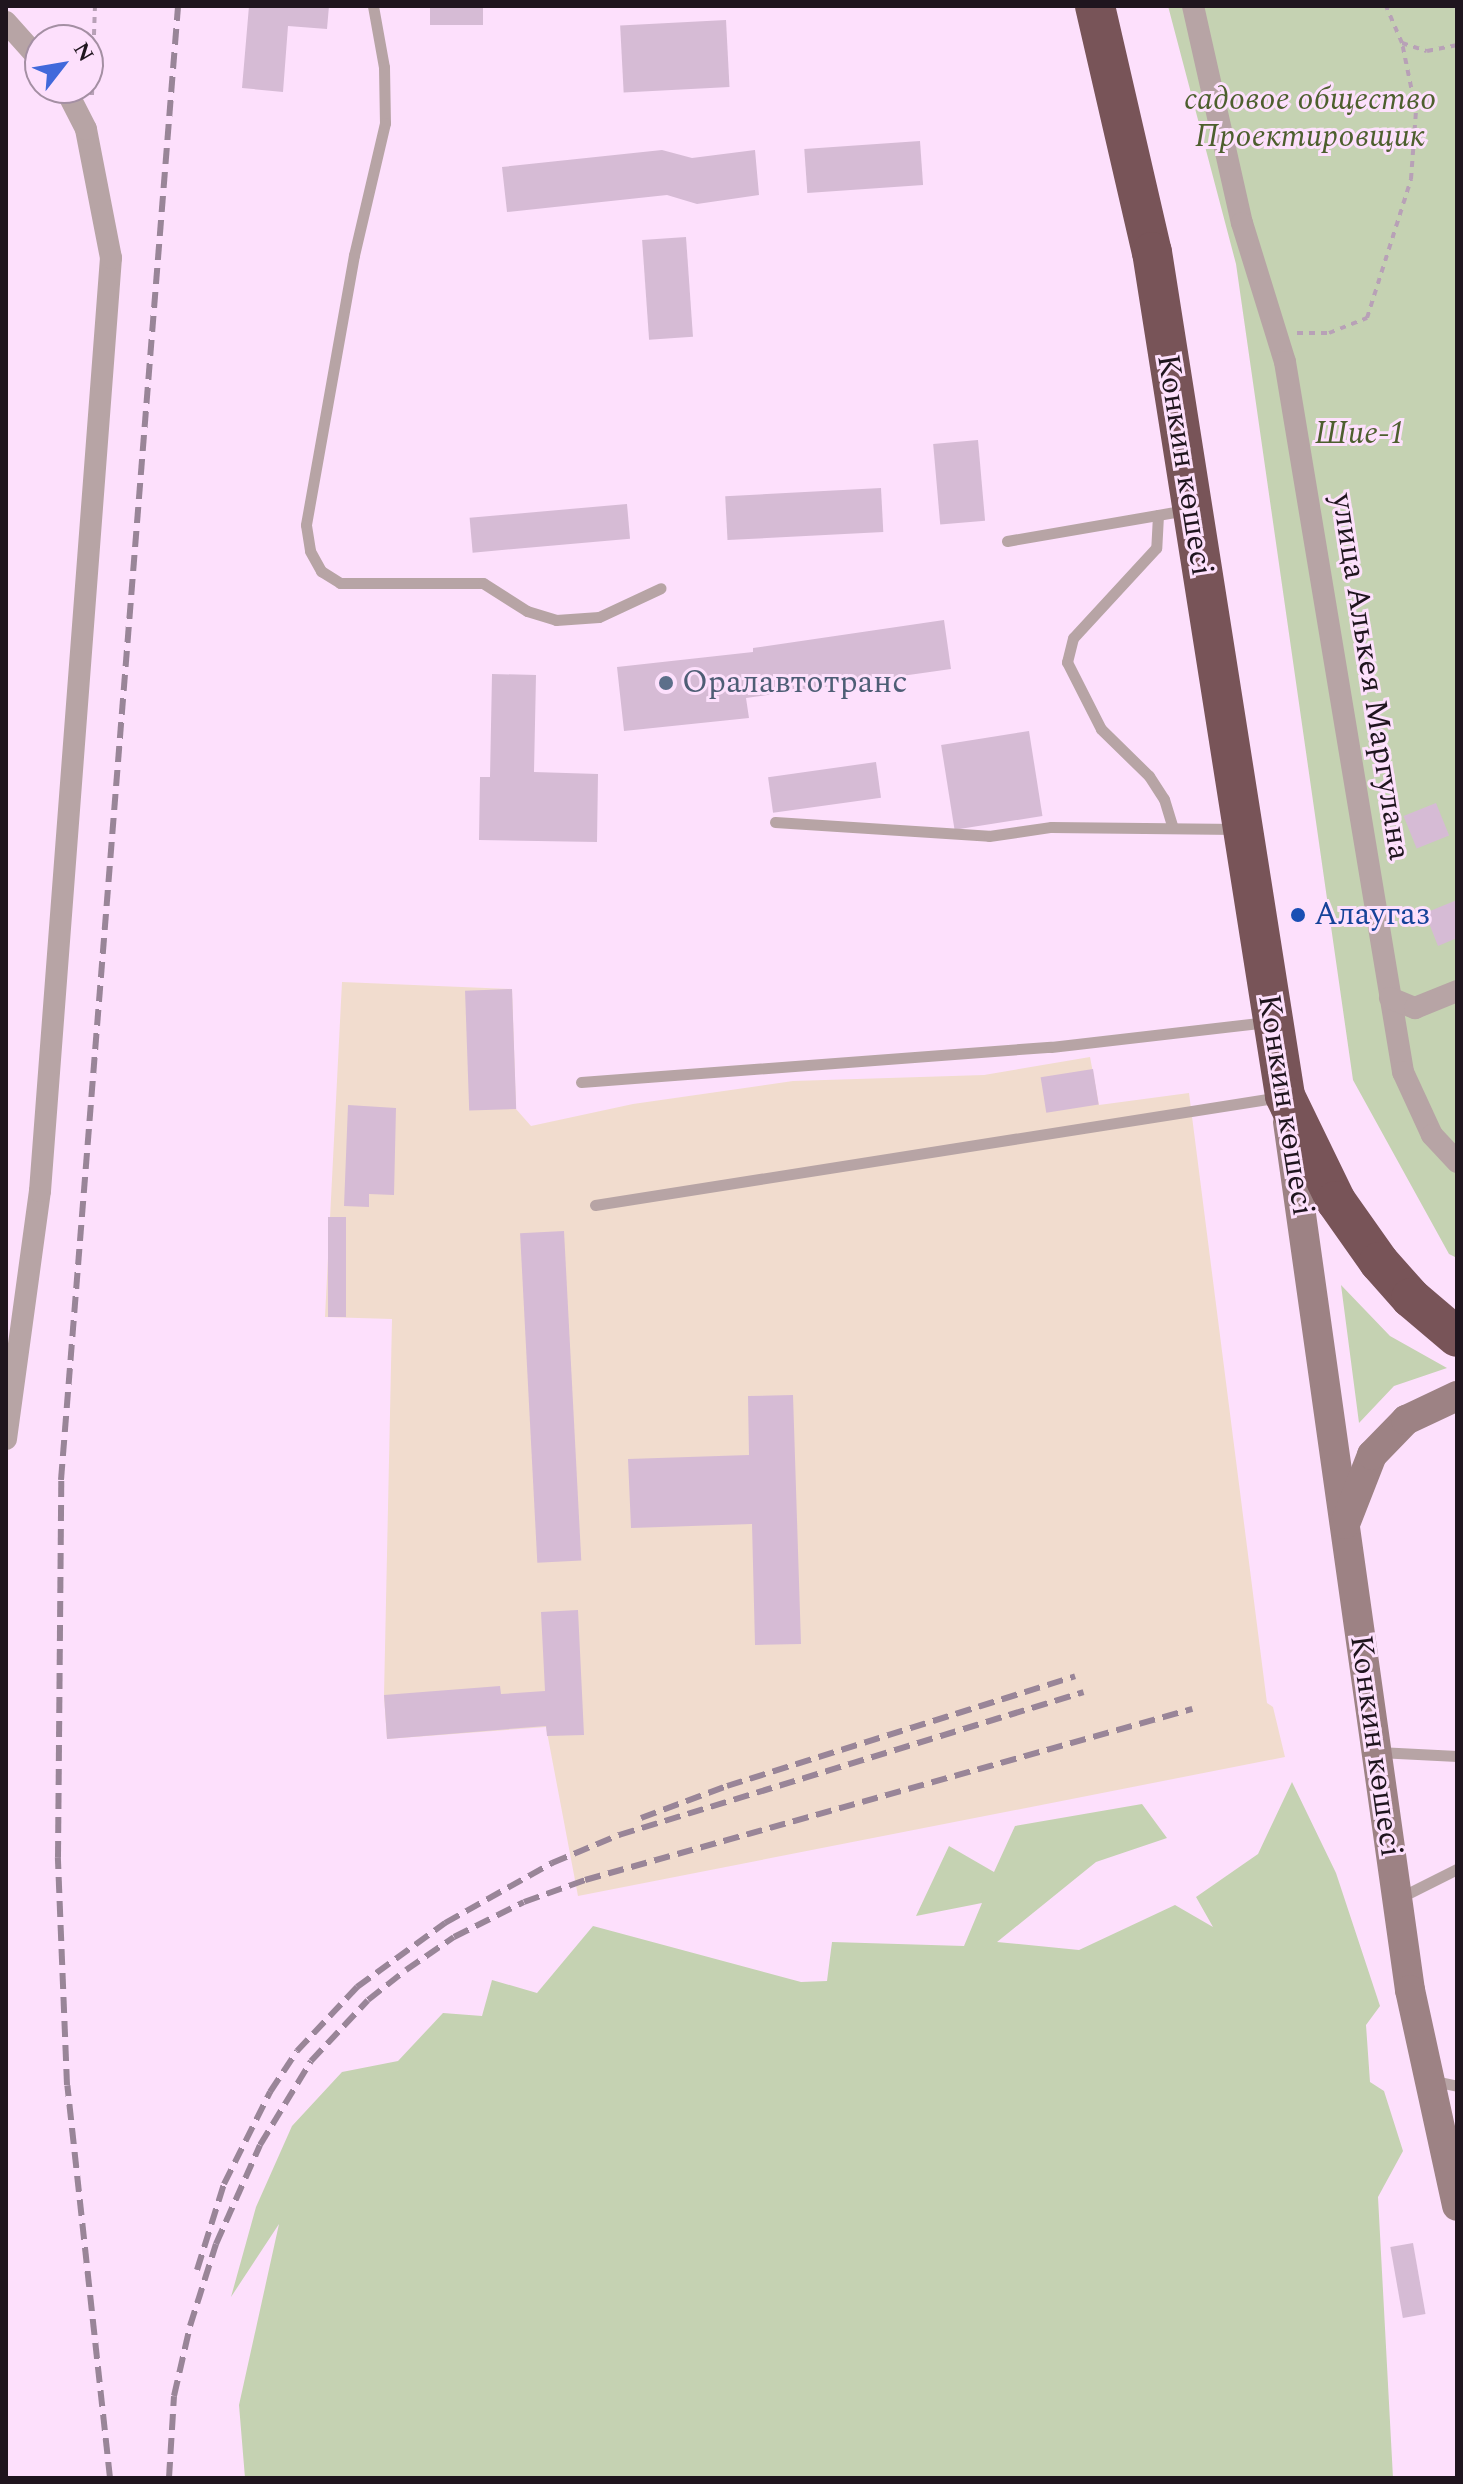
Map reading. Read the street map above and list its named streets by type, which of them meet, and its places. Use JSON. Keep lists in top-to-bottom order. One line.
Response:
{"streets":{"highway":["Конкин көшесі"],"street":["улица Алькея Маргулана"]},"parks":["садовое общество Проектировщик","Шие-1"],"places":["Оралавтотранс","Алаугаз"],"north":"top right"}
